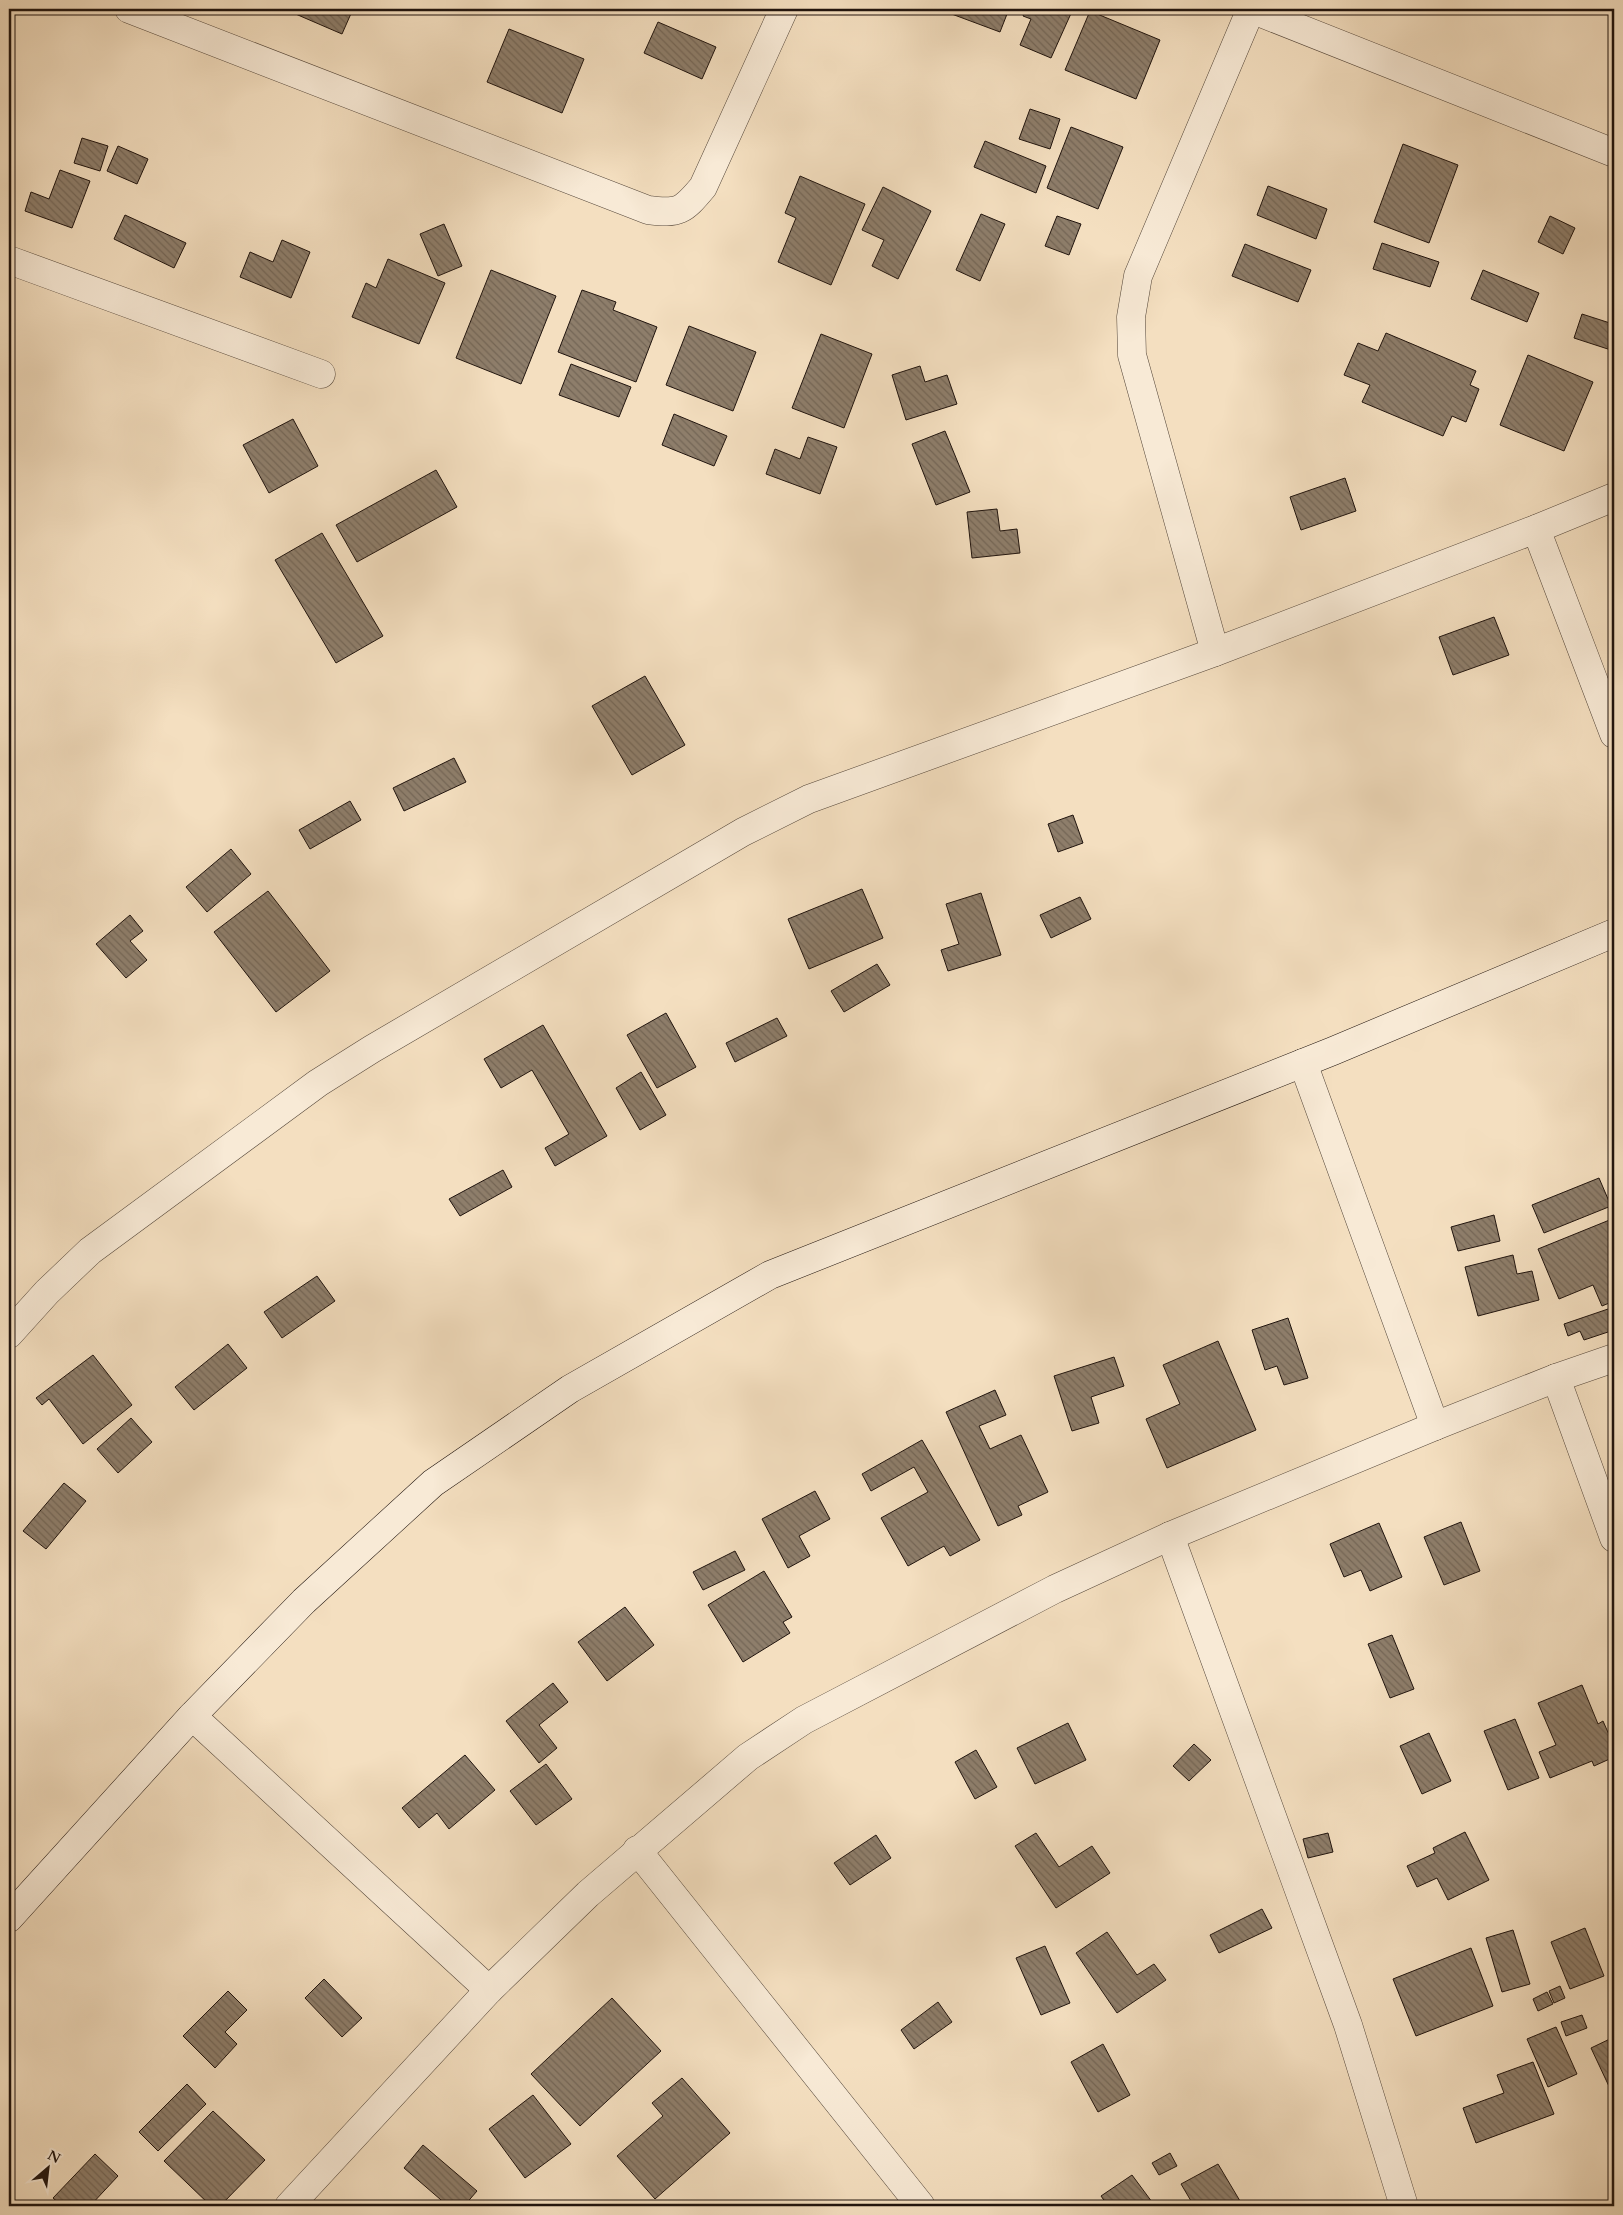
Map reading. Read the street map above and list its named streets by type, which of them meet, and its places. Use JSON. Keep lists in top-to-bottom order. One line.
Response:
{"north":"top right"}
